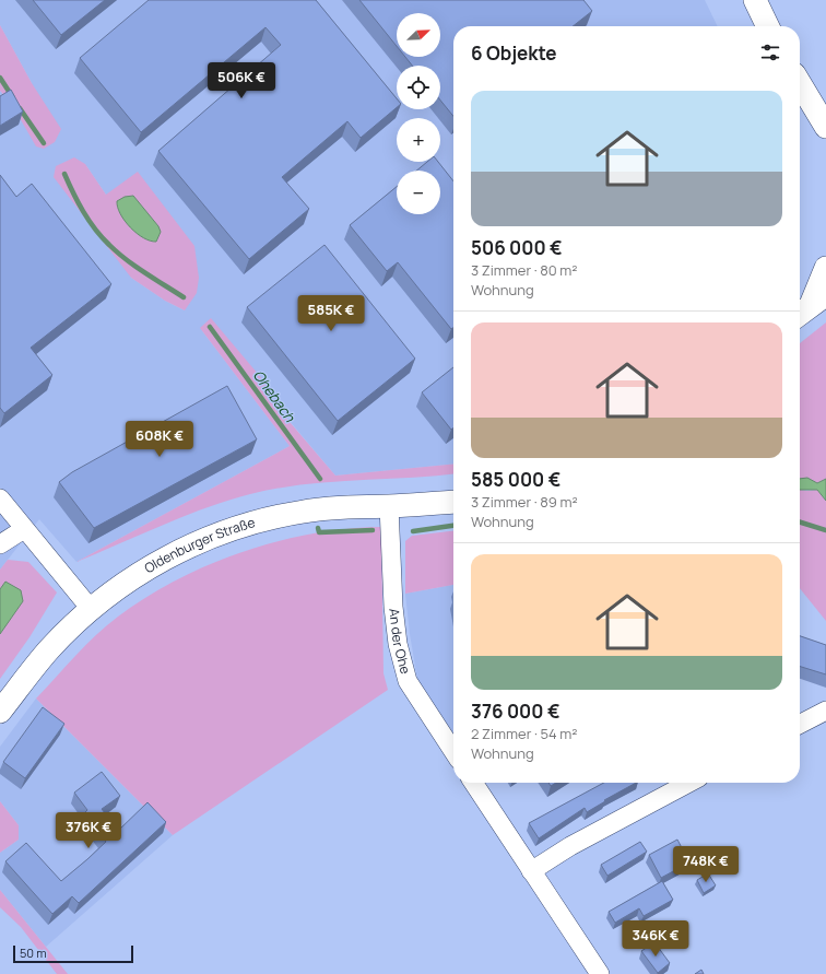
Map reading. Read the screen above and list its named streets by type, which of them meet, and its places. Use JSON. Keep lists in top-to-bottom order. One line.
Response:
{"streets":{"main road":["Oldenburger Straße"],"street":["An der Ohe"]},"crossings":[["Oldenburger Straße","An der Ohe"]],"water":["Ohebach"],"scale_bar":"50 m","north":"top right","page":{"map_buttons":["+","−"],"heading":"6 Objekte","price":["506K €","585K €","608K €","376K €","748K €","346K €"],"list":[{"name":"506 000 €","note":"3 Zimmer · 80 m² · Wohnung"},{"name":"585 000 €","note":"3 Zimmer · 89 m² · Wohnung"},{"name":"376 000 €","note":"2 Zimmer · 54 m² · Wohnung"}],"scale":"50 m"}}
